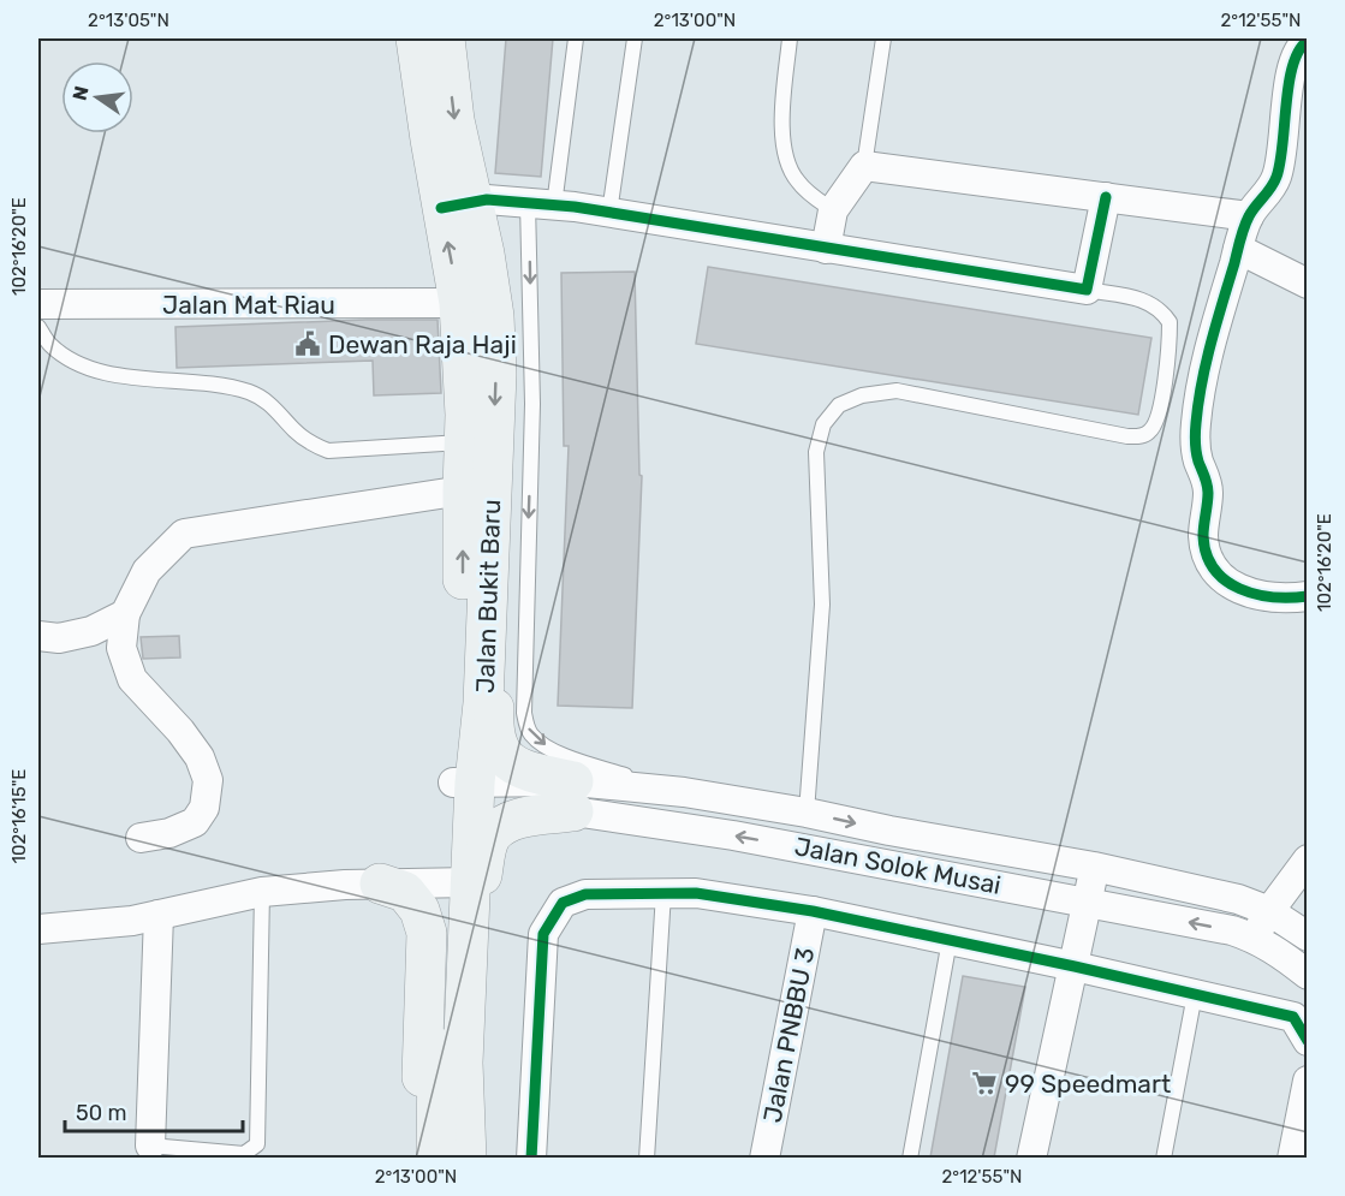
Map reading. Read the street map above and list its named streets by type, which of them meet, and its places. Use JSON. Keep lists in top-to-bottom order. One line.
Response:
{"streets":{"main road":["Jalan Bukit Baru"],"street":["Jalan Mat Riau","Jalan Solok Musai","Jalan PNBBU 3"]},"crossings":[["Jalan Mat Riau","Jalan Bukit Baru"],["Jalan Bukit Baru","Jalan Solok Musai"]],"places":{"public building":["Dewan Raja Haji"],"supermarket":["99 Speedmart"]},"scale_bar":"50 m","north":"left","coordinates":["2°13'05\"N","2°13'00\"N","2°12'55\"N","102°16'20\"E","102°16'15\"E"]}
